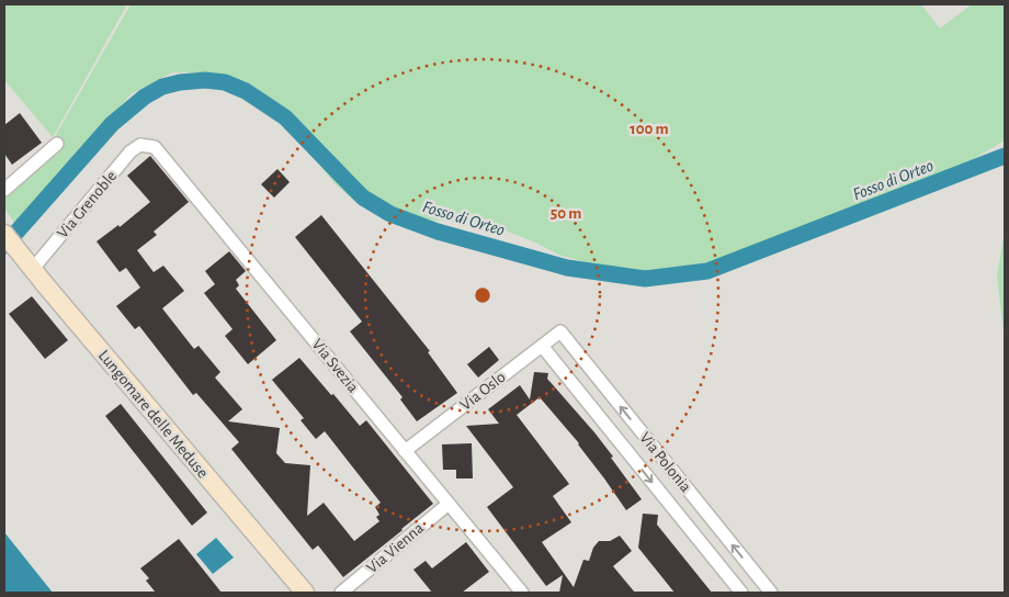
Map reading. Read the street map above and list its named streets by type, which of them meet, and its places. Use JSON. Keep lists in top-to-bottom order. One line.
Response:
{"streets":{"main road":["Lungomare delle Meduse"],"street":["Via Grenoble","Via Svezia","Via Oslo","Via Polonia","Via Vienna"]},"crossings":[["Via Grenoble","Via Svezia"],["Via Grenoble","Lungomare delle Meduse"],["Via Svezia","Via Oslo"],["Via Svezia","Via Vienna"],["Via Oslo","Via Polonia"]],"water":["Fosso di Orteo"],"rings":["100 m","50 m"]}
